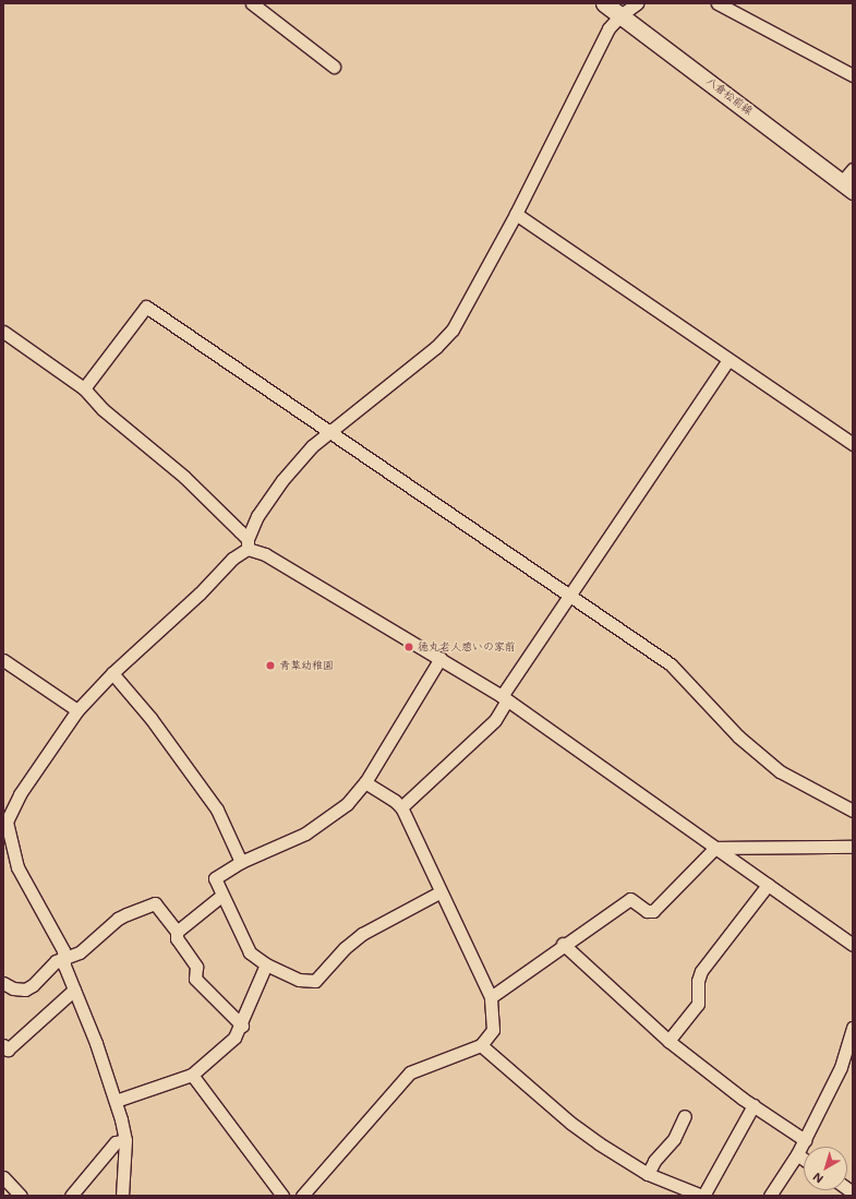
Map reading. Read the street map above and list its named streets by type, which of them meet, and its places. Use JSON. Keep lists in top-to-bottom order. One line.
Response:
{"streets":{"main road":["八倉松前線"]},"places":["徳丸老人憩いの家前","青葉幼稚園"],"north":"bottom left"}
